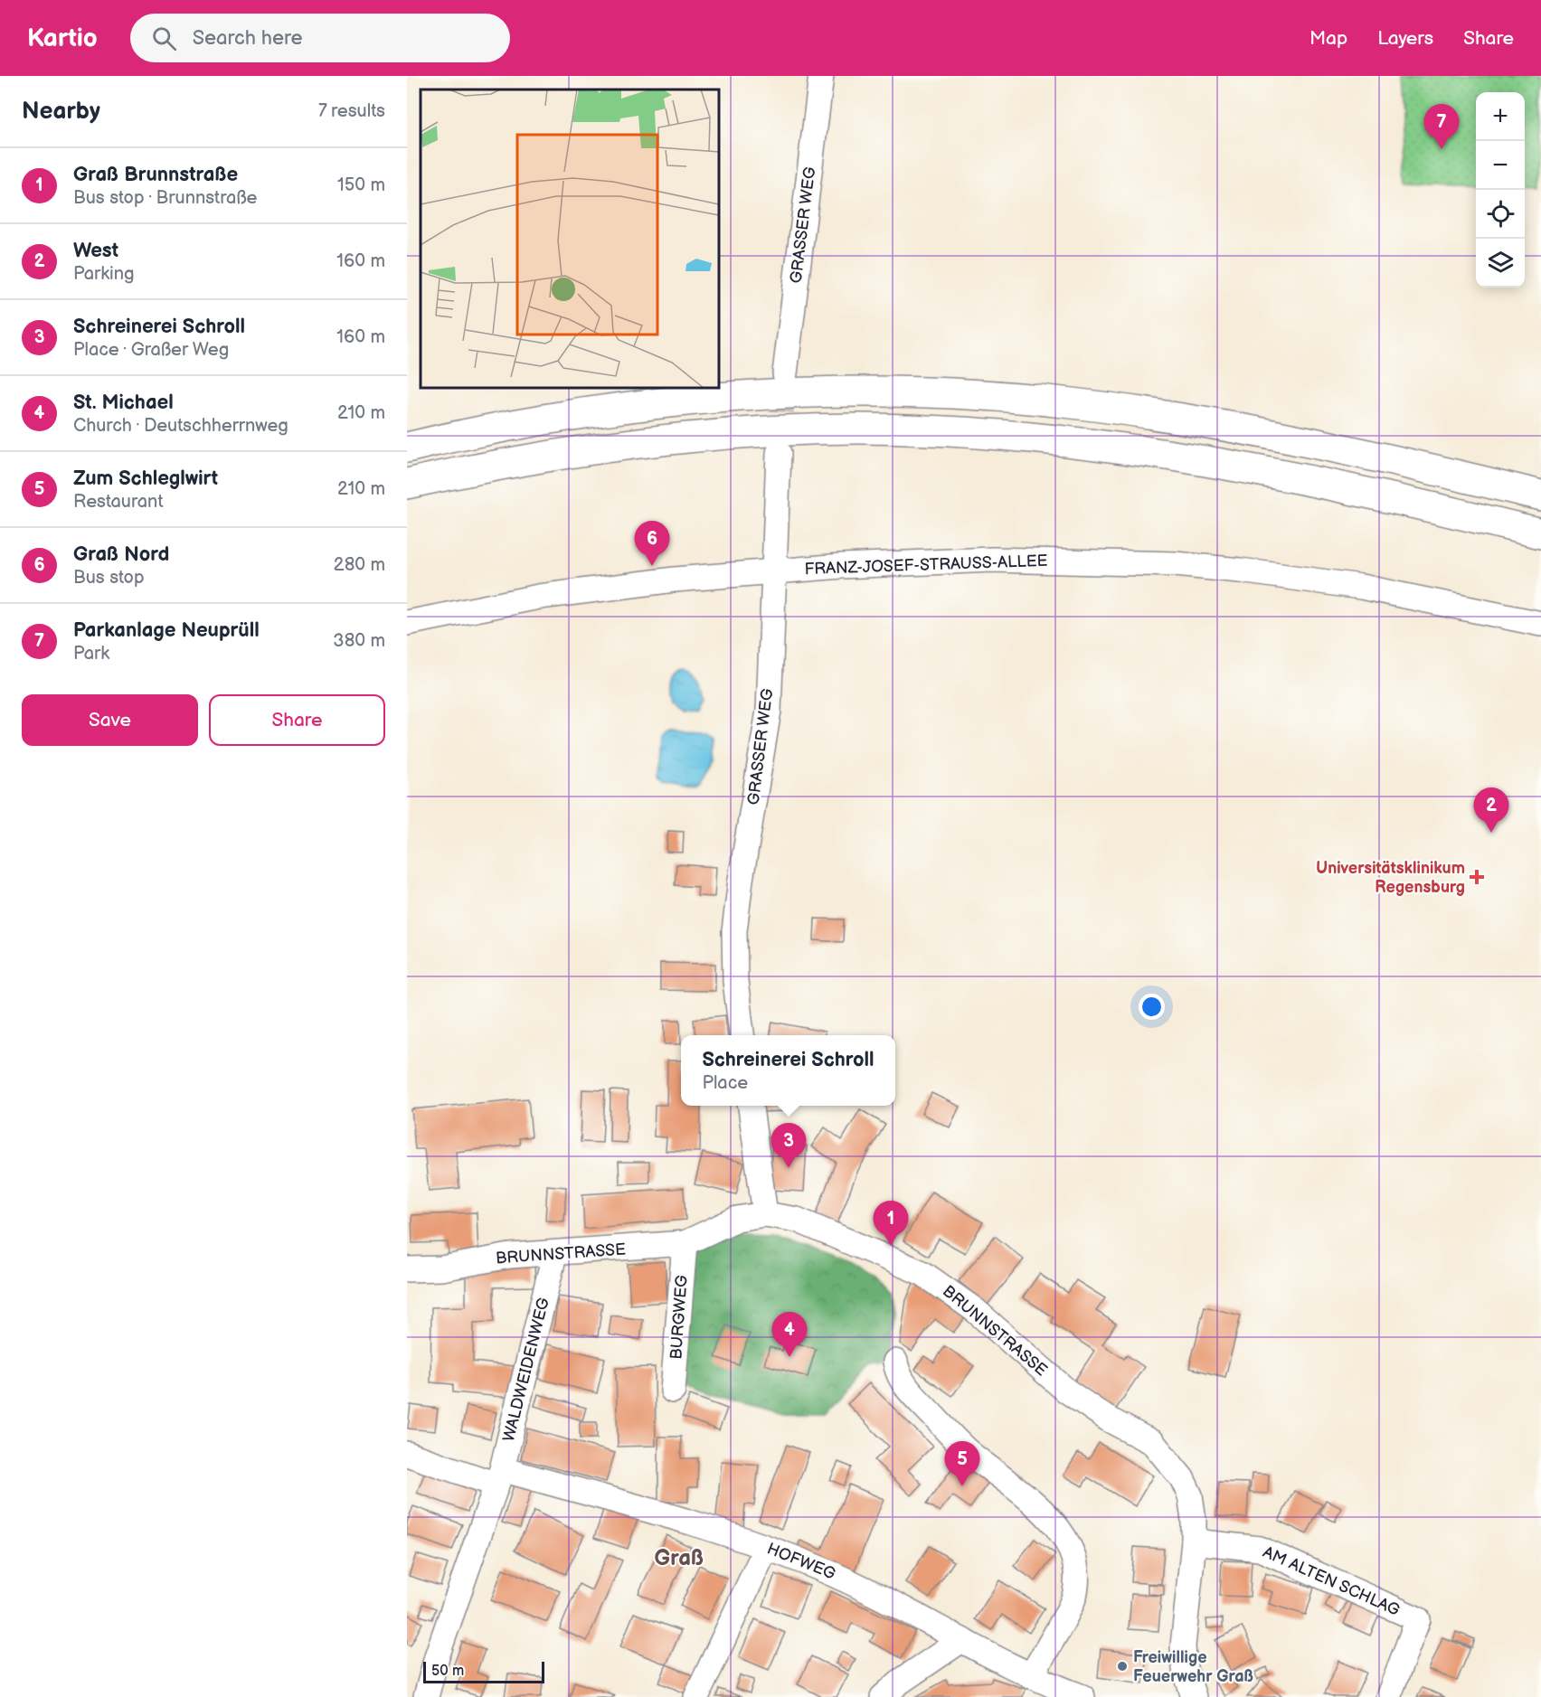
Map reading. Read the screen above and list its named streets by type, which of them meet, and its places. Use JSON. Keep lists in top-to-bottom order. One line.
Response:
{"streets":{"street":["GRASSER WEG","FRANZ-JOSEF-STRAUSS-ALLEE","BRUNNSTRASSE","BURGWEG","WALDWEIDENWEG","HOFWEG","AM ALTEN SCHLAG"]},"crossings":[["GRASSER WEG","FRANZ-JOSEF-STRAUSS-ALLEE"],["BRUNNSTRASSE","BURGWEG"],["BRUNNSTRASSE","WALDWEIDENWEG"],["BRUNNSTRASSE","AM ALTEN SCHLAG"],["WALDWEIDENWEG","HOFWEG"]],"districts":["Graß"],"places":{"health":["Universitätsklinikum Regensburg"],"other":["Freiwillige Feuerwehr Graß"]},"scale_bar":"50 m","page":{"header":"Kartio","search":"Search here","nav":["Map","Layers","Share"],"heading":["Nearby","7 results"],"map_buttons":["+","−"],"pins":["7","6","2","3","1","4","5"],"list":[{"mark":"1","name":"Graß Brunnstraße","note":"Bus stop · Brunnstraße","value":"150 m"},{"mark":"2","name":"West","note":"Parking","value":"160 m"},{"mark":"3","name":"Schreinerei Schroll","note":"Place · Graßer Weg","value":"160 m"},{"mark":"4","name":"St. Michael","note":"Church · Deutschherrnweg","value":"210 m"},{"mark":"5","name":"Zum Schleglwirt","note":"Restaurant","value":"210 m"},{"mark":"6","name":"Graß Nord","note":"Bus stop","value":"280 m"},{"mark":"7","name":"Parkanlage Neuprüll","note":"Park","value":"380 m"}],"buttons":["Save","Share"],"popup":["Schreinerei Schroll","Place"],"scale":"50 m"}}
